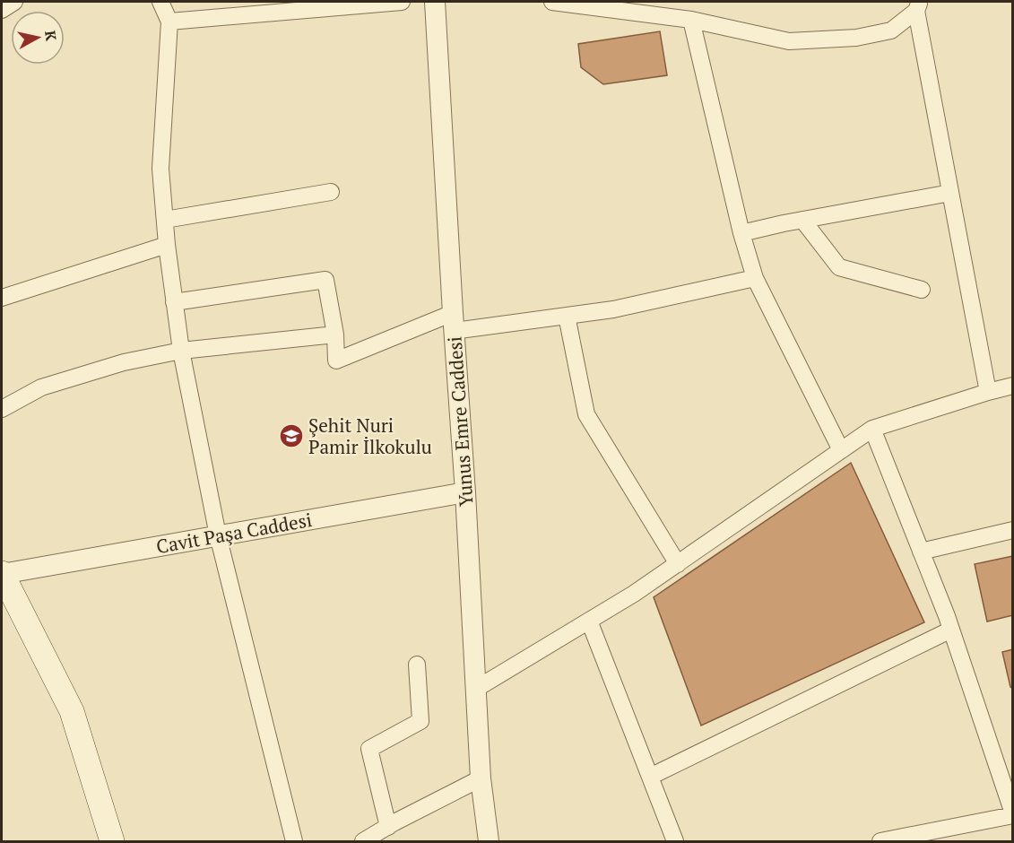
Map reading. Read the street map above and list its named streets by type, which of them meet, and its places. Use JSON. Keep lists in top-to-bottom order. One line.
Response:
{"streets":{"street":["Yunus Emre Caddesi","Cavit Paşa Caddesi"]},"crossings":[["Yunus Emre Caddesi","Cavit Paşa Caddesi"]],"places":{"school or university":["Şehit Nuri Pamir İlkokulu"]},"north":"right"}
